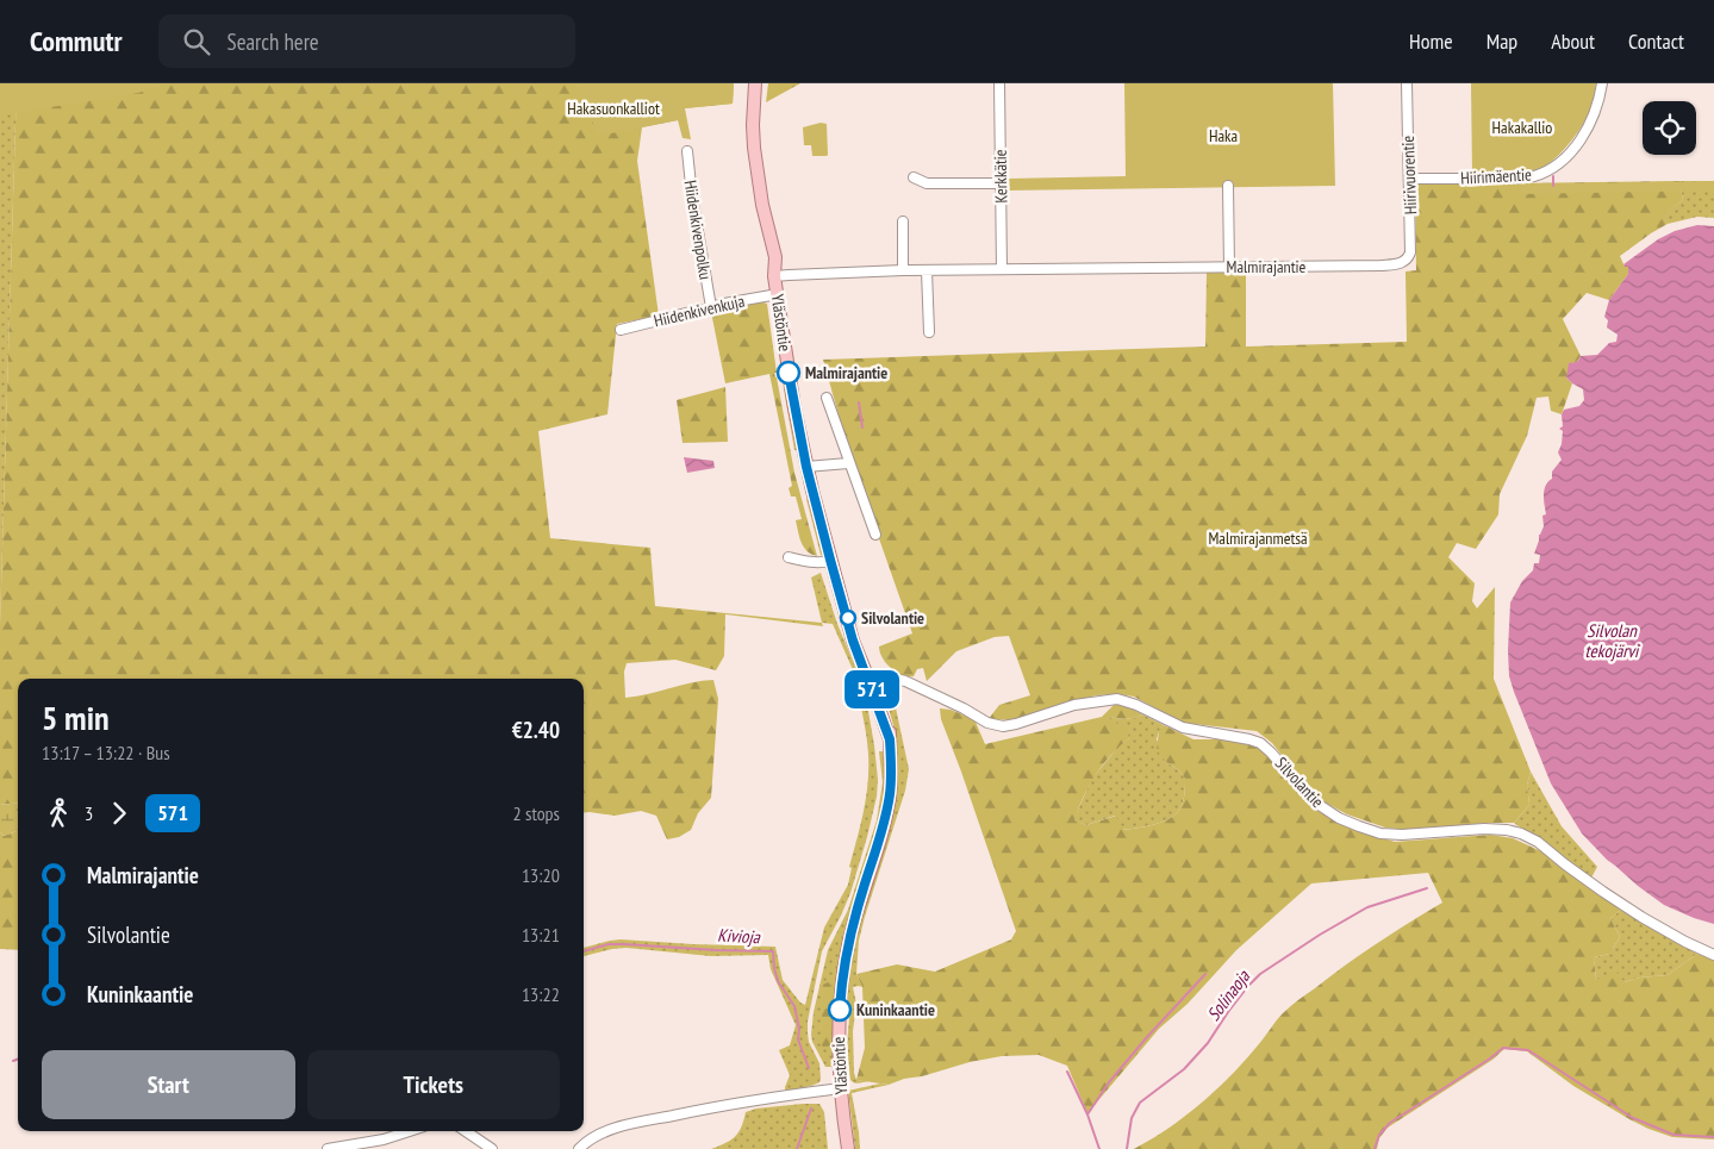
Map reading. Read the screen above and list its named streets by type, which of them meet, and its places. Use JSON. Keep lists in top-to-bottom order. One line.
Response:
{"streets":{"main road":["Ylästöntie"],"street":["Hiirivuorentie","Kerkkätie","Hiirimäentie","Hiidenkivenpolku","Malmirajantie","Hiidenkivenkuja","Silvolantie"]},"crossings":[["Hiirivuorentie","Hiirimäentie"],["Hiirivuorentie","Malmirajantie"],["Kerkkätie","Malmirajantie"],["Hiidenkivenpolku","Hiidenkivenkuja"],["Malmirajantie","Ylästöntie"],["Hiidenkivenkuja","Ylästöntie"],["Ylästöntie","Silvolantie"]],"water":["Silvolan tekojärvi","Kivioja","Solinaoja"],"parks":["Hakasuonkalliot","Hakakallio","Haka","Malmirajanmetsä"],"places":["Malmirajantie","Silvolantie","Kuninkaantie"],"lines":["bus line 571"],"page":{"header":"Commutr","search":"Search here","nav":["Home","Map","About","Contact"],"on_map":"571","heading":["5 min","13:17 – 13:22 · Bus","€2.40"],"legs":["3","571","2 stops"],"list":[{"name":"Malmirajantie","value":"13:20"},{"name":"Silvolantie","value":"13:21"},{"name":"Kuninkaantie","value":"13:22"}],"buttons":["Start","Tickets"]}}
